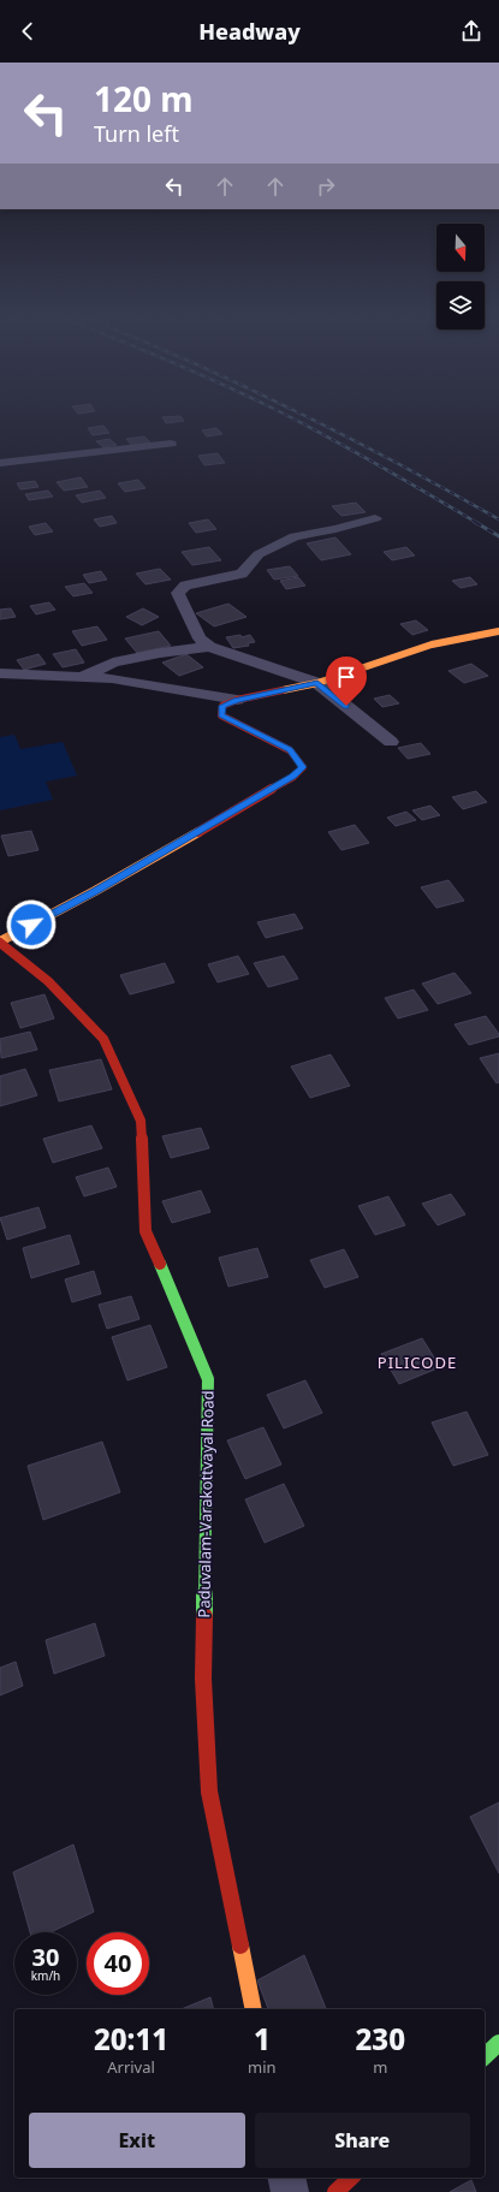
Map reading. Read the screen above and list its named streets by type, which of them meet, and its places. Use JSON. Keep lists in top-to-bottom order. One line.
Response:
{"streets":{"street":["Paduvalam-Varakottvayal Road"]},"districts":["PILICODE"],"north":"bottom","page":{"header":"Headway","turn":["120 m","Turn left"],"speed":"30 km/h","limit":"40","eta":["20:11","Arrival","1","min","230","m"],"buttons":["Exit","Share"]}}
